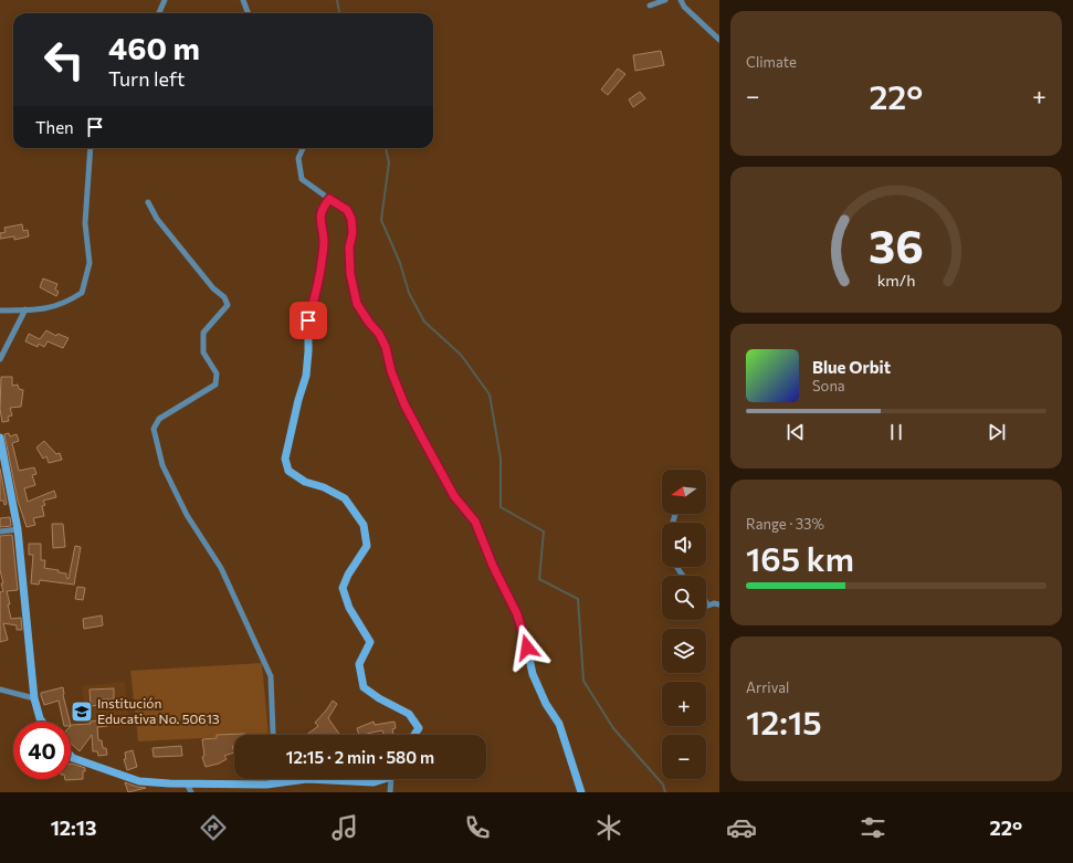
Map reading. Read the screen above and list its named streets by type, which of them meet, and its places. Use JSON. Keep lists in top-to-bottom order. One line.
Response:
{"places":{"school or university":["Institución Educativa No. 50613"]},"north":"left","page":{"tile":["Climate",["Range · 33%","165 km"],["Arrival","12:15"]],"turn":["460 m","Turn left"],"heat":["−","22°","+"],"then":"Then","song":["Blue Orbit","Sona"],"map_buttons":["+","−"],"limit":"40","trip":"12:15 · 2 min · 580 m","tabs":["12:13","22°"],"gauge":["36","km/h"]}}
